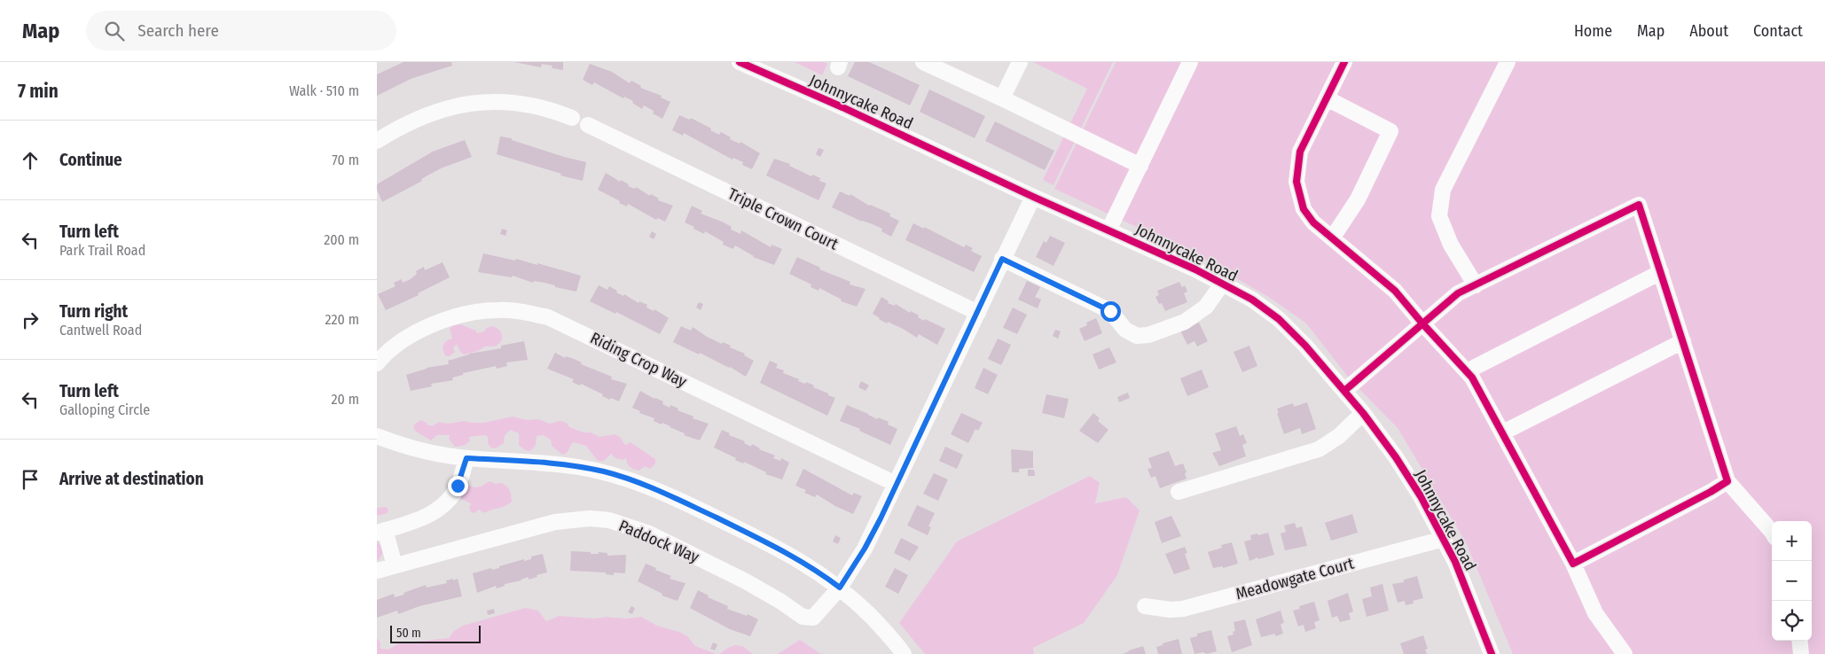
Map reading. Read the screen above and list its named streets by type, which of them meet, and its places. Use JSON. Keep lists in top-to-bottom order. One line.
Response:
{"streets":{"street":["Johnnycake Road","Triple Crown Court","Riding Crop Way","Paddock Way","Meadowgate Court"]},"crossings":[["Johnnycake Road","Meadowgate Court"]],"scale_bar":"50 m","page":{"header":"Map","search":"Search here","nav":["Home","Map","About","Contact"],"heading":["7 min","Walk · 510 m"],"list":[["Continue","70 m"],["Turn left","Park Trail Road","200 m"],["Turn right","Cantwell Road","220 m"],["Turn left","Galloping Circle","20 m"],"Arrive at destination"],"map_buttons":["+","−"],"scale":"50 m"}}
